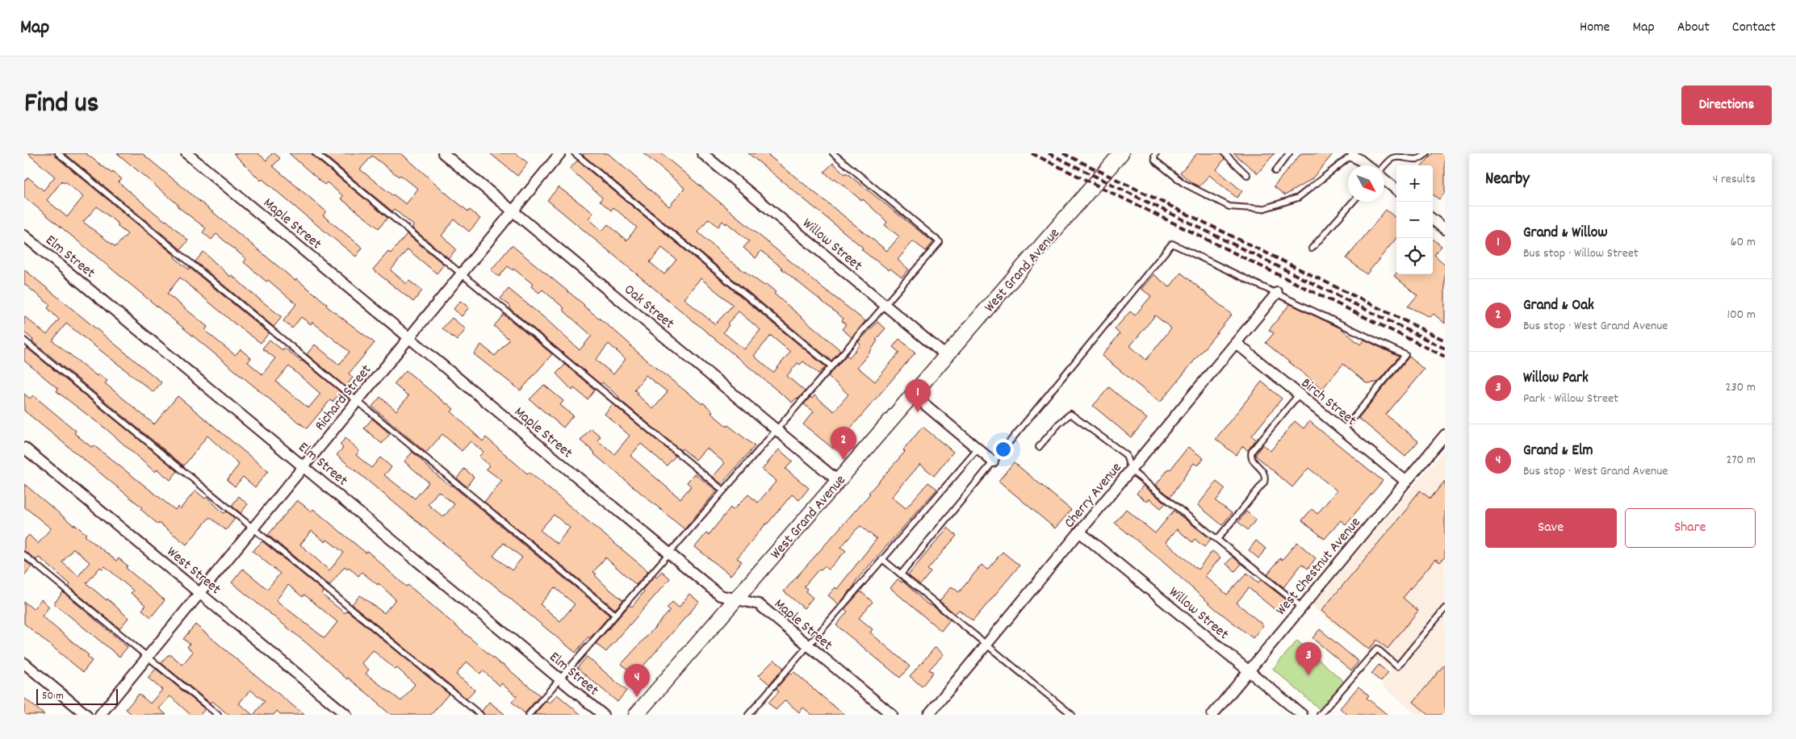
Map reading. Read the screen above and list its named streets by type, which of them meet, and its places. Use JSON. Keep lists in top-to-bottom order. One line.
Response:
{"streets":{"main road":["West Grand Avenue"],"street":["Maple Street","Willow Street","Elm Street","Oak Street","Richard Street","Birch Street","Cherry Avenue","West Chestnut Avenue","West Street"]},"crossings":[["Maple Street","West Grand Avenue"],["Maple Street","Richard Street"],["Willow Street","West Grand Avenue"],["Willow Street","Cherry Avenue"],["Willow Street","West Chestnut Avenue"],["Elm Street","Richard Street"],["West Grand Avenue","Oak Street"],["Oak Street","Richard Street"],["Richard Street","West Street"],["Birch Street","Cherry Avenue"],["Birch Street","West Chestnut Avenue"]],"scale_bar":"50 m","north":"bottom right","page":{"header":"Map","nav":["Home","Map","About","Contact"],"title":"Find us","buttons":["Directions",["Save","Share"]],"heading":["Nearby","4 results"],"map_buttons":["+","−"],"list":[{"mark":"1","name":"Grand & Willow","note":"Bus stop · Willow Street","value":"60 m"},{"mark":"2","name":"Grand & Oak","note":"Bus stop · West Grand Avenue","value":"100 m"},{"mark":"3","name":"Willow Park","note":"Park · Willow Street","value":"230 m"},{"mark":"4","name":"Grand & Elm","note":"Bus stop · West Grand Avenue","value":"270 m"}],"pins":["1","2","3","4"],"scale":"50 m"}}
